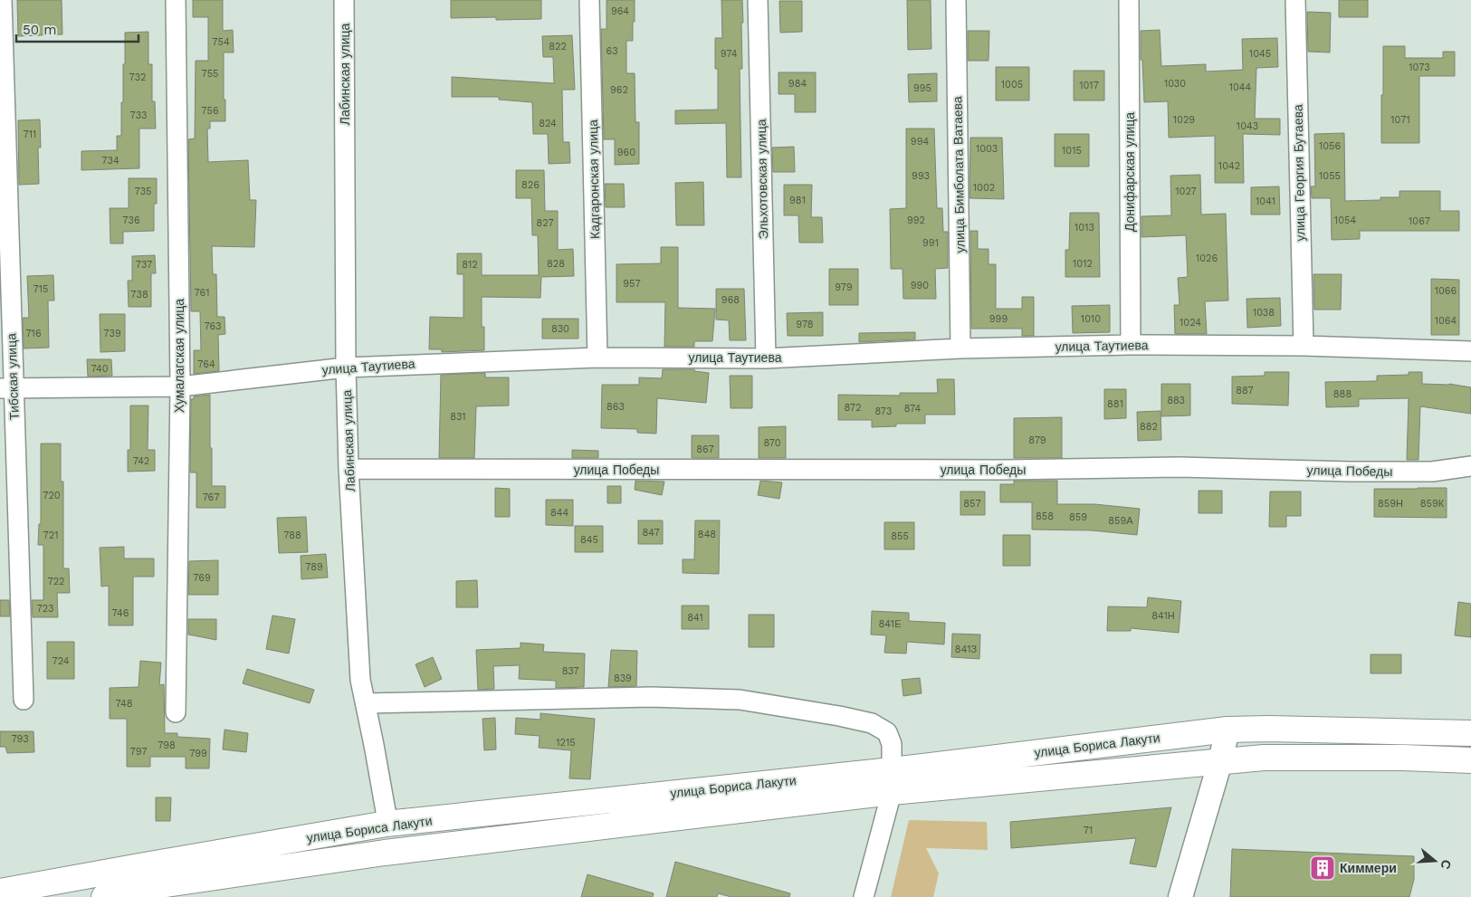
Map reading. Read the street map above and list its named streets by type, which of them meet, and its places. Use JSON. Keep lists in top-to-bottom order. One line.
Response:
{"streets":{"main road":["улица Бориса Лакути"],"street":["Лабинская улица","Донифарская улица","улица Георгия Бутаева","улица Бимболата Ватаева","Кадгаронская улица","Эльхотовская улица","улица Таутиева","Хумалагская улица","Тибская улица","улица Победы"]},"crossings":[["Лабинская улица","улица Таутиева"],["Лабинская улица","улица Победы"],["Лабинская улица","улица Бориса Лакути"],["Донифарская улица","улица Таутиева"],["улица Георгия Бутаева","улица Таутиева"],["улица Бимболата Ватаева","улица Таутиева"],["Кадгаронская улица","улица Таутиева"],["Эльхотовская улица","улица Таутиева"],["улица Таутиева","Хумалагская улица"],["улица Таутиева","Тибская улица"]],"places":{"building":["Киммери"]},"house_numbers":["964","754","822","63","974","1045","1073","755","732","984","1030","1005","1017","1044","995","962","756","733","1029","1071","824","1043","711","994","1056","1003","1015","960","734","1042","993","1055","826","1002","735","1027","981","1041","736","992","1054","1067","827","1013","991","1026","828","1012","737","812","957","990","979","715","1066","761","738","968","1038","999","1010","1064","1024","978","763","830","716","739","764","740","887","888","883","881","863","872","874","873","831","882","879","870","867","742","720","767","857","859Н","859К","844","858","859","859А","847","848","721","788","855","845","789","769","722","723","746","841Н","841","841Е","841З","724","837","839","748","793","1215","798","797","799","71"],"scale_bar":"50 m","north":"right"}
